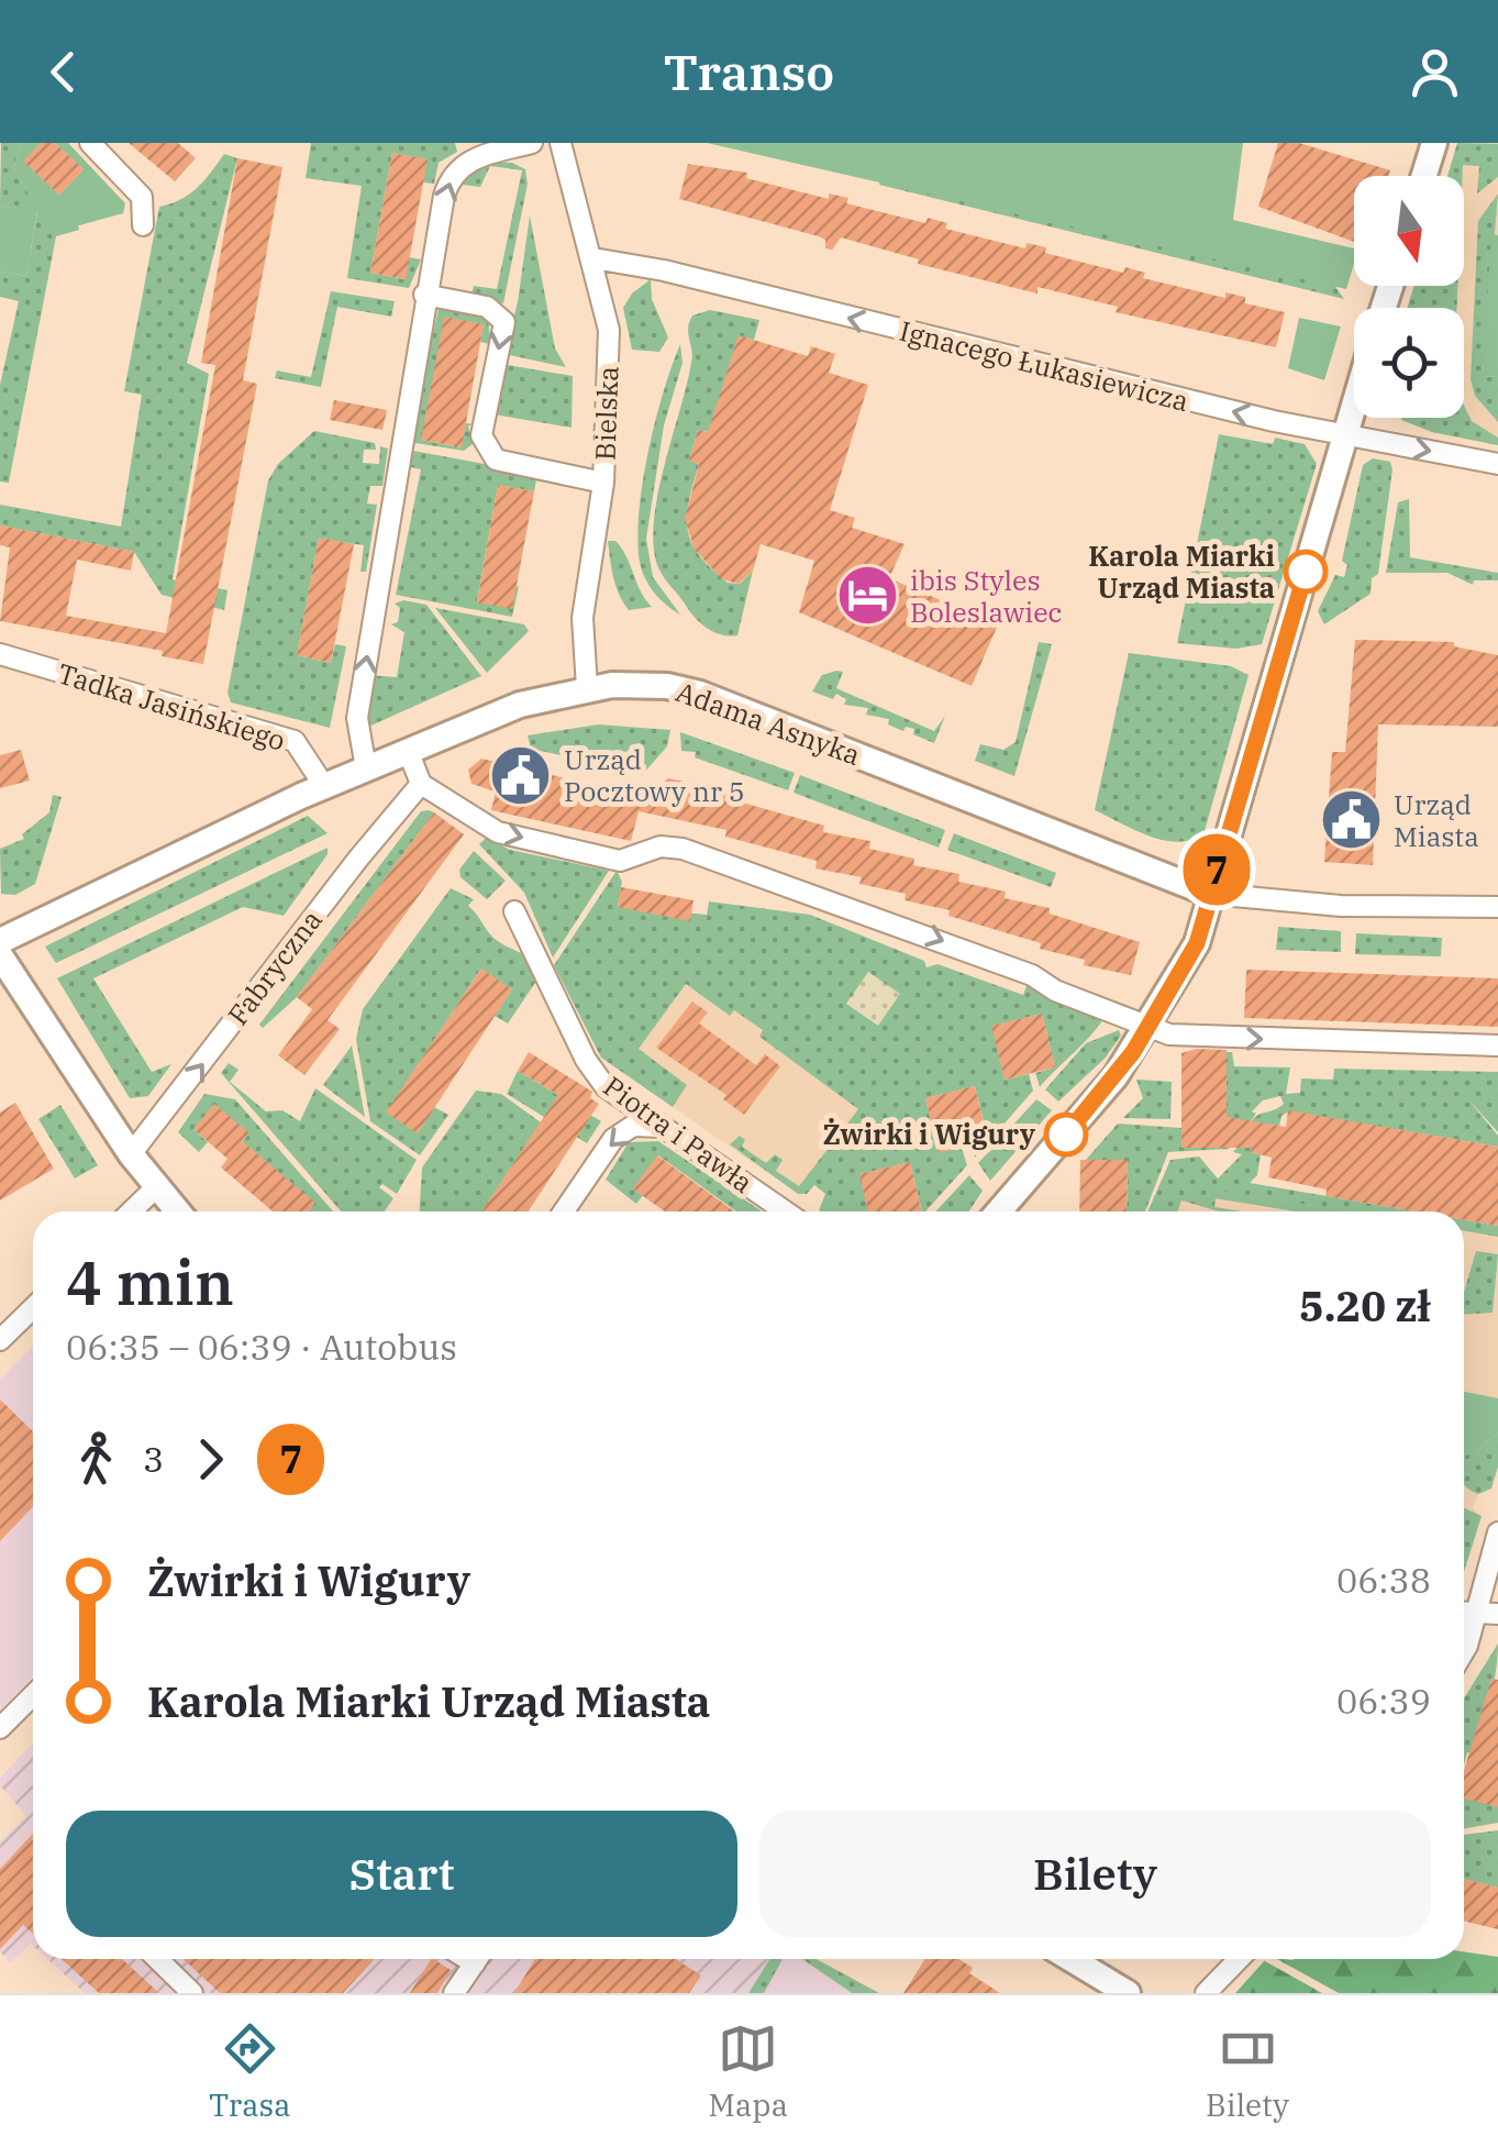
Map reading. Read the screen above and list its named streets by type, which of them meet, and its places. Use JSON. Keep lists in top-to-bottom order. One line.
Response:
{"streets":{"street":["Ignacego Łukasiewicza","Bielska","Tadka Jasińskiego","Adama Asnyka","Fabryczna","Piotra i Pawła"]},"crossings":[["Ignacego Łukasiewicza","Bielska"],["Bielska","Adama Asnyka"],["Tadka Jasińskiego","Adama Asnyka"]],"one_way":["Fabryczna"],"places":{"other":["Karola Miarki Urząd Miasta","Żwirki i Wigury"],"hotel":["ibis Styles Boleslawiec"],"public building":["Urząd Pocztowy nr 5","Urząd Miasta"]},"lines":["bus line 7"],"north":"bottom","page":{"header":"Transo","on_map":"7","heading":["4 min","06:35 – 06:39 · Autobus","5.20 zł"],"legs":["3","7"],"list":[{"name":"Żwirki i Wigury","value":"06:38"},{"name":"Karola Miarki Urząd Miasta","value":"06:39"}],"buttons":["Start","Bilety"],"tabs":["Trasa","Mapa","Bilety"]}}
